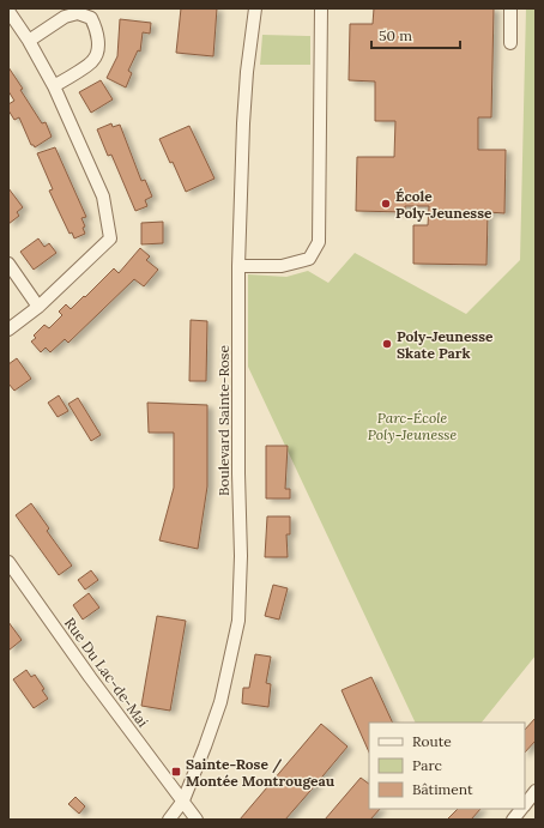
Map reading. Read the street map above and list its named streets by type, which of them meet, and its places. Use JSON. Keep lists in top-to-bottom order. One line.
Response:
{"streets":{"street":["Boulevard Sainte-Rose","Rue Du Lac-de-Mai"]},"crossings":[["Boulevard Sainte-Rose","Rue Du Lac-de-Mai"]],"parks":["Parc-École Poly-Jeunesse"],"places":{"other":["École Poly-Jeunesse","Poly-Jeunesse Skate Park"],"transit":["Sainte-Rose / Montée Montrougeau"]},"legend":["Route","Parc","Bâtiment"],"scale_bar":"50 m"}
